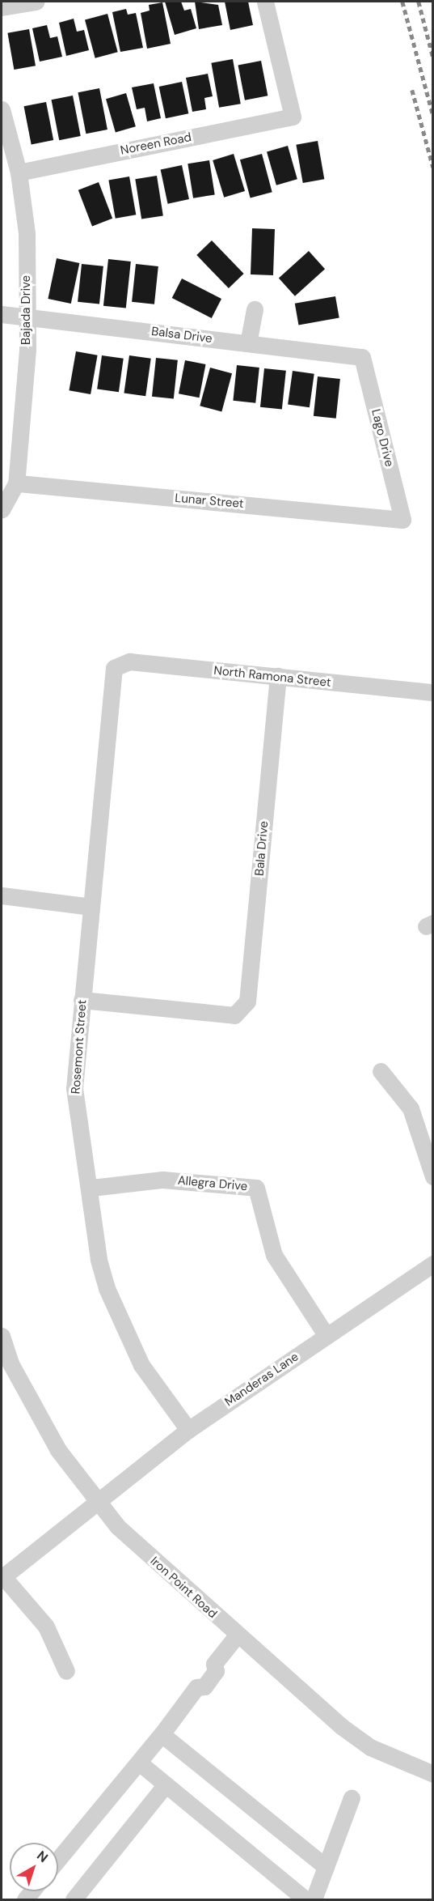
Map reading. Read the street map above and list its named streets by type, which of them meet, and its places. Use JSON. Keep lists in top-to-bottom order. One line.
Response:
{"streets":{"street":["Noreen Road","Bajada Drive","Balsa Drive","Lago Drive","Lunar Street","North Ramona Street","Bala Drive","Rosemont Street","Allegra Drive","Manderas Lane","Iron Point Road"]},"crossings":[["Noreen Road","Bajada Drive"],["Bajada Drive","Balsa Drive"],["Bajada Drive","Lunar Street"],["Balsa Drive","Lago Drive"],["Lago Drive","Lunar Street"],["North Ramona Street","Bala Drive"],["North Ramona Street","Rosemont Street"],["Bala Drive","Rosemont Street"],["Rosemont Street","Allegra Drive"],["Rosemont Street","Manderas Lane"],["Allegra Drive","Manderas Lane"],["Manderas Lane","Iron Point Road"]],"north":"top right"}
